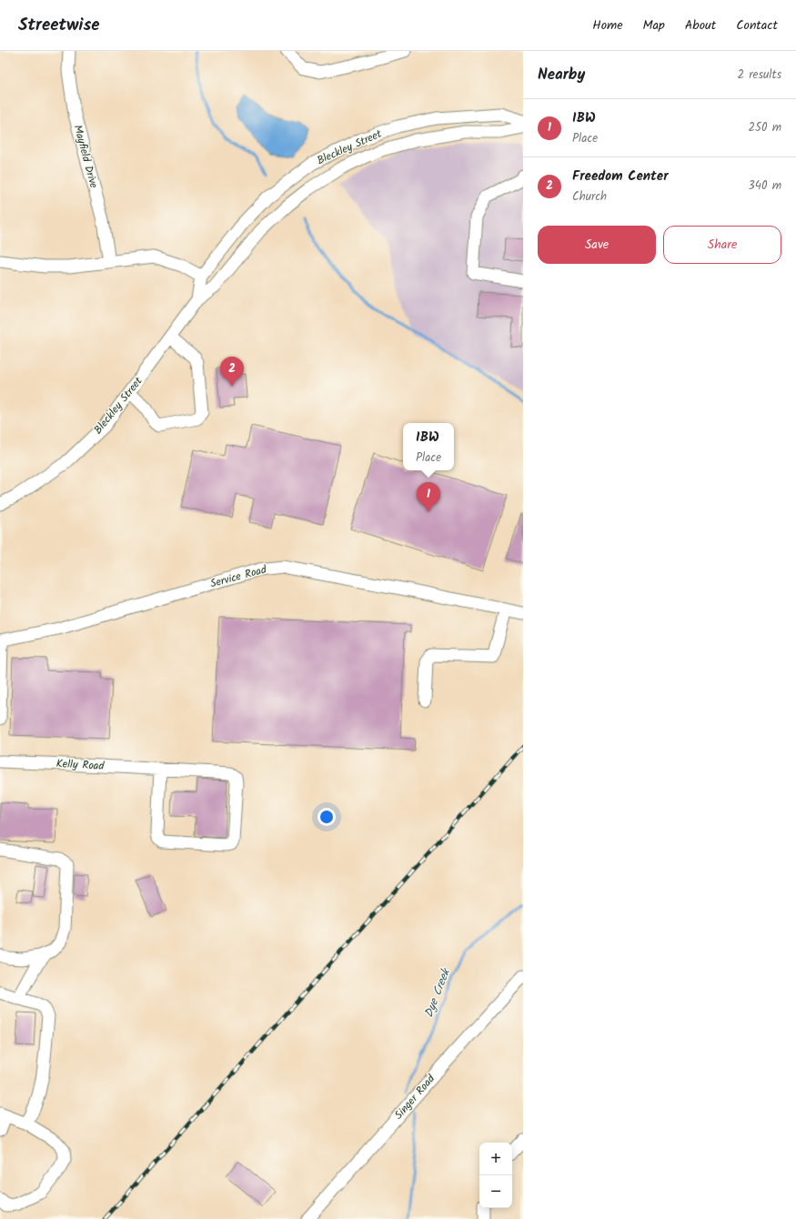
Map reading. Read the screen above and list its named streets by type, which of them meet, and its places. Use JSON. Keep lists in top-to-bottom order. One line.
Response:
{"streets":{"street":["Bleckley Street","Mayfield Drive","Service Road","Kelly Road","Singer Road"]},"water":["Dye Creek"],"page":{"header":"Streetwise","nav":["Home","Map","About","Contact"],"heading":["Nearby","2 results"],"list":[{"mark":"1","name":"IBW","note":"Place","value":"250 m"},{"mark":"2","name":"Freedom Center","note":"Church","value":"340 m"}],"buttons":["Save","Share"],"pins":["2","1"],"popup":["IBW","Place"],"map_buttons":["+","−"]}}
